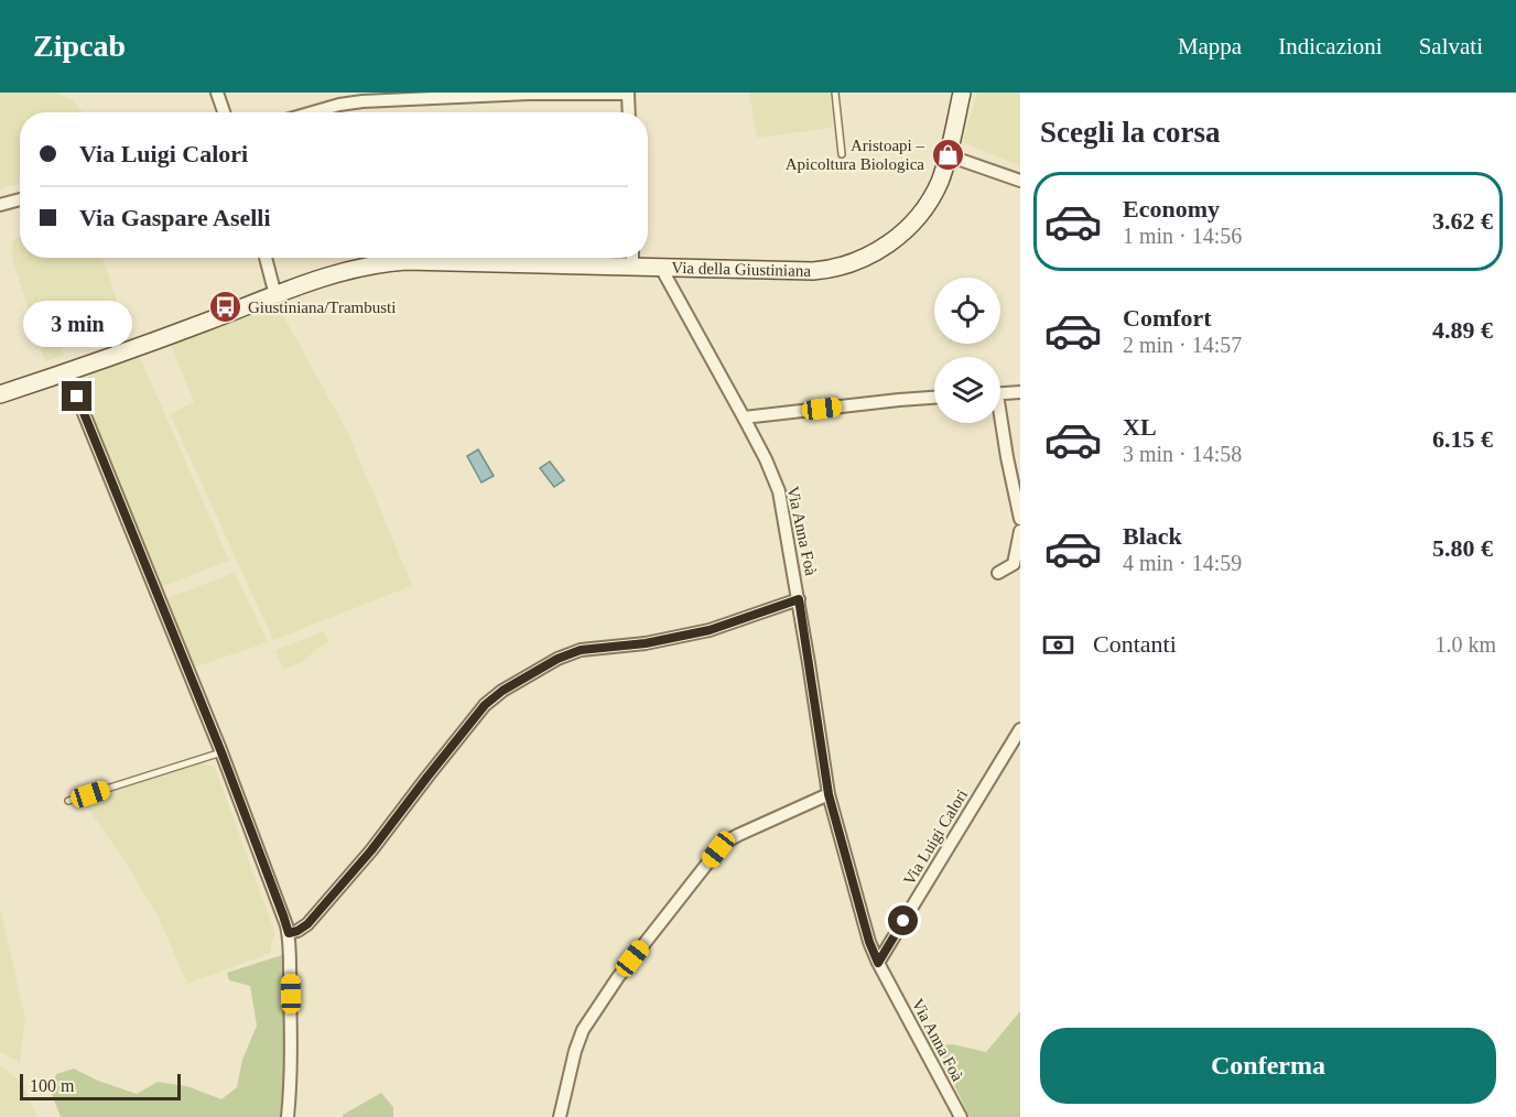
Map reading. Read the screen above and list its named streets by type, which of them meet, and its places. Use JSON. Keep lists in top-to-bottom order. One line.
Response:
{"streets":{"street":["Via della Giustiniana","Via Anna Foà","Via Luigi Calori"]},"crossings":[["Via della Giustiniana","Via Anna Foà"],["Via Anna Foà","Via Luigi Calori"]],"places":{"shop":["Aristoapi – Apicoltura Biologica"],"bus stop":["Giustiniana/Trambusti"]},"scale_bar":"100 m","page":{"header":"Zipcab","nav":["Mappa","Indicazioni","Salvati"],"heading":"Scegli la corsa","banner":["Via Luigi Calori","Via Gaspare Aselli"],"list":[{"name":"Economy","note":"1 min · 14:56","value":"3.62 €"},{"name":"Comfort","note":"2 min · 14:57","value":"4.89 €"},{"name":"XL","note":"3 min · 14:58","value":"6.15 €"},{"name":"Black","note":"4 min · 14:59","value":"5.80 €"}],"bubble":"3 min","pay":["Contanti","1.0 km"],"buttons":"Conferma","scale":"100 m"}}
